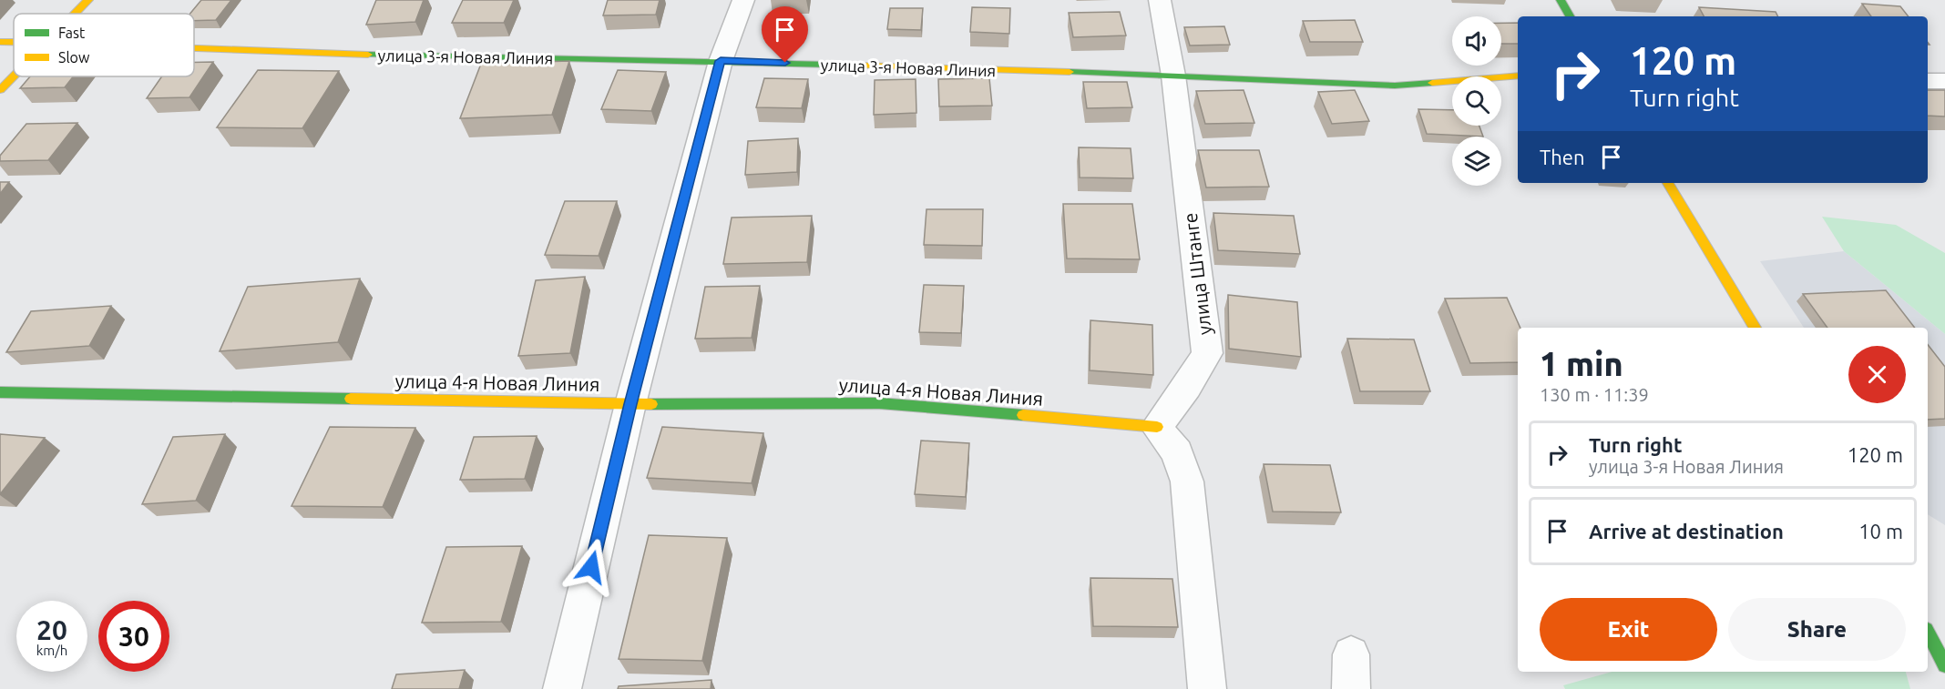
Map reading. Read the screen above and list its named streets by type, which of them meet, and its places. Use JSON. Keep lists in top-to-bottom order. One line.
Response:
{"streets":{"street":["улица 3-я Новая Линия","улица Штанге","улица 4-я Новая Линия"]},"crossings":[["улица 3-я Новая Линия","улица Штанге"],["улица Штанге","улица 4-я Новая Линия"]],"legend":["Fast","Slow"],"page":{"turn":["120 m","Turn right"],"then":"Then","heading":["1 min","130 m · 11:39"],"list":[{"name":"Turn right","note":"улица 3-я Новая Линия","value":"120 m"},{"name":"Arrive at destination","value":"10 m"}],"buttons":["Exit","Share"],"speed":"20 km/h","limit":"30"}}
